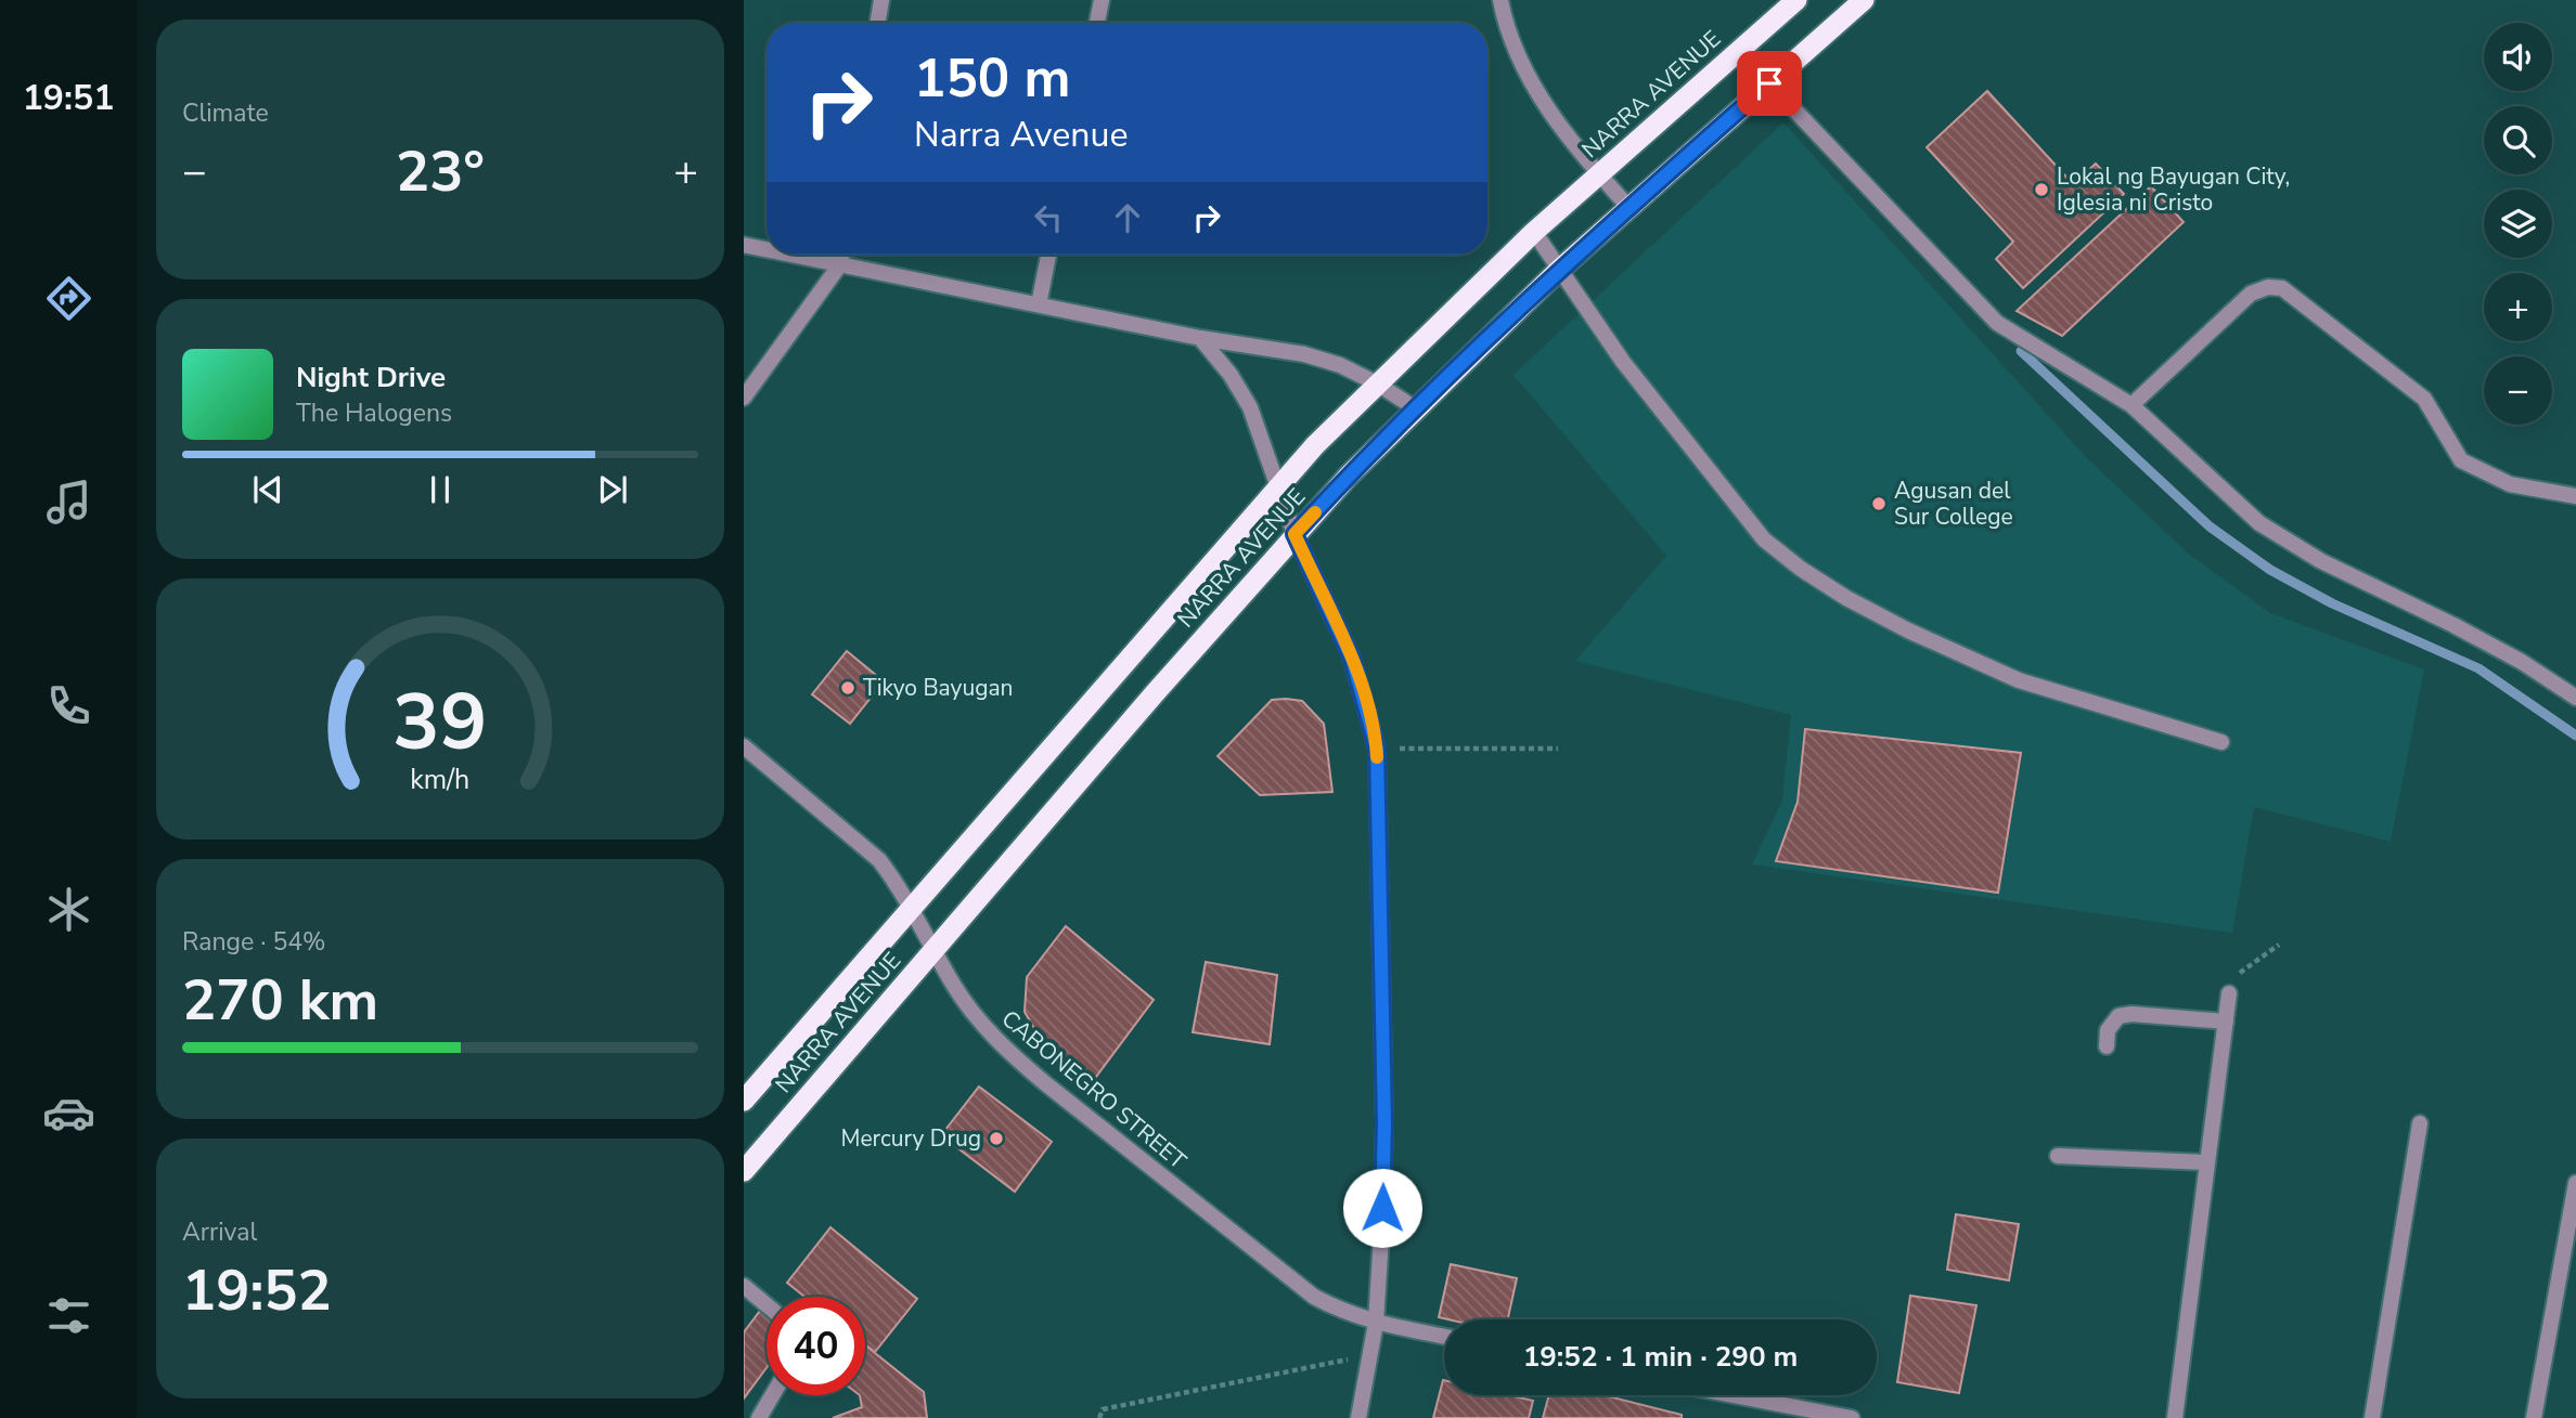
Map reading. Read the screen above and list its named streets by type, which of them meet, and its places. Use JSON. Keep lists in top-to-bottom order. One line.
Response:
{"streets":{"highway":["NARRA AVENUE"],"street":["CABONEGRO STREET"]},"crossings":[["NARRA AVENUE","CABONEGRO STREET"]],"places":["Lokal ng Bayugan City, Iglesia ni Cristo","Agusan del Sur College","Tikyo Bayugan","Mercury Drug"],"page":{"tabs":"19:51","tile":["Climate",["Range · 54%","270 km"],["Arrival","19:52"]],"map_buttons":["+","−"],"turn":["150 m","Narra Avenue"],"heat":["−","23°","+"],"song":["Night Drive","The Halogens"],"limit":"40","trip":"19:52 · 1 min · 290 m","gauge":["39","km/h"]}}
